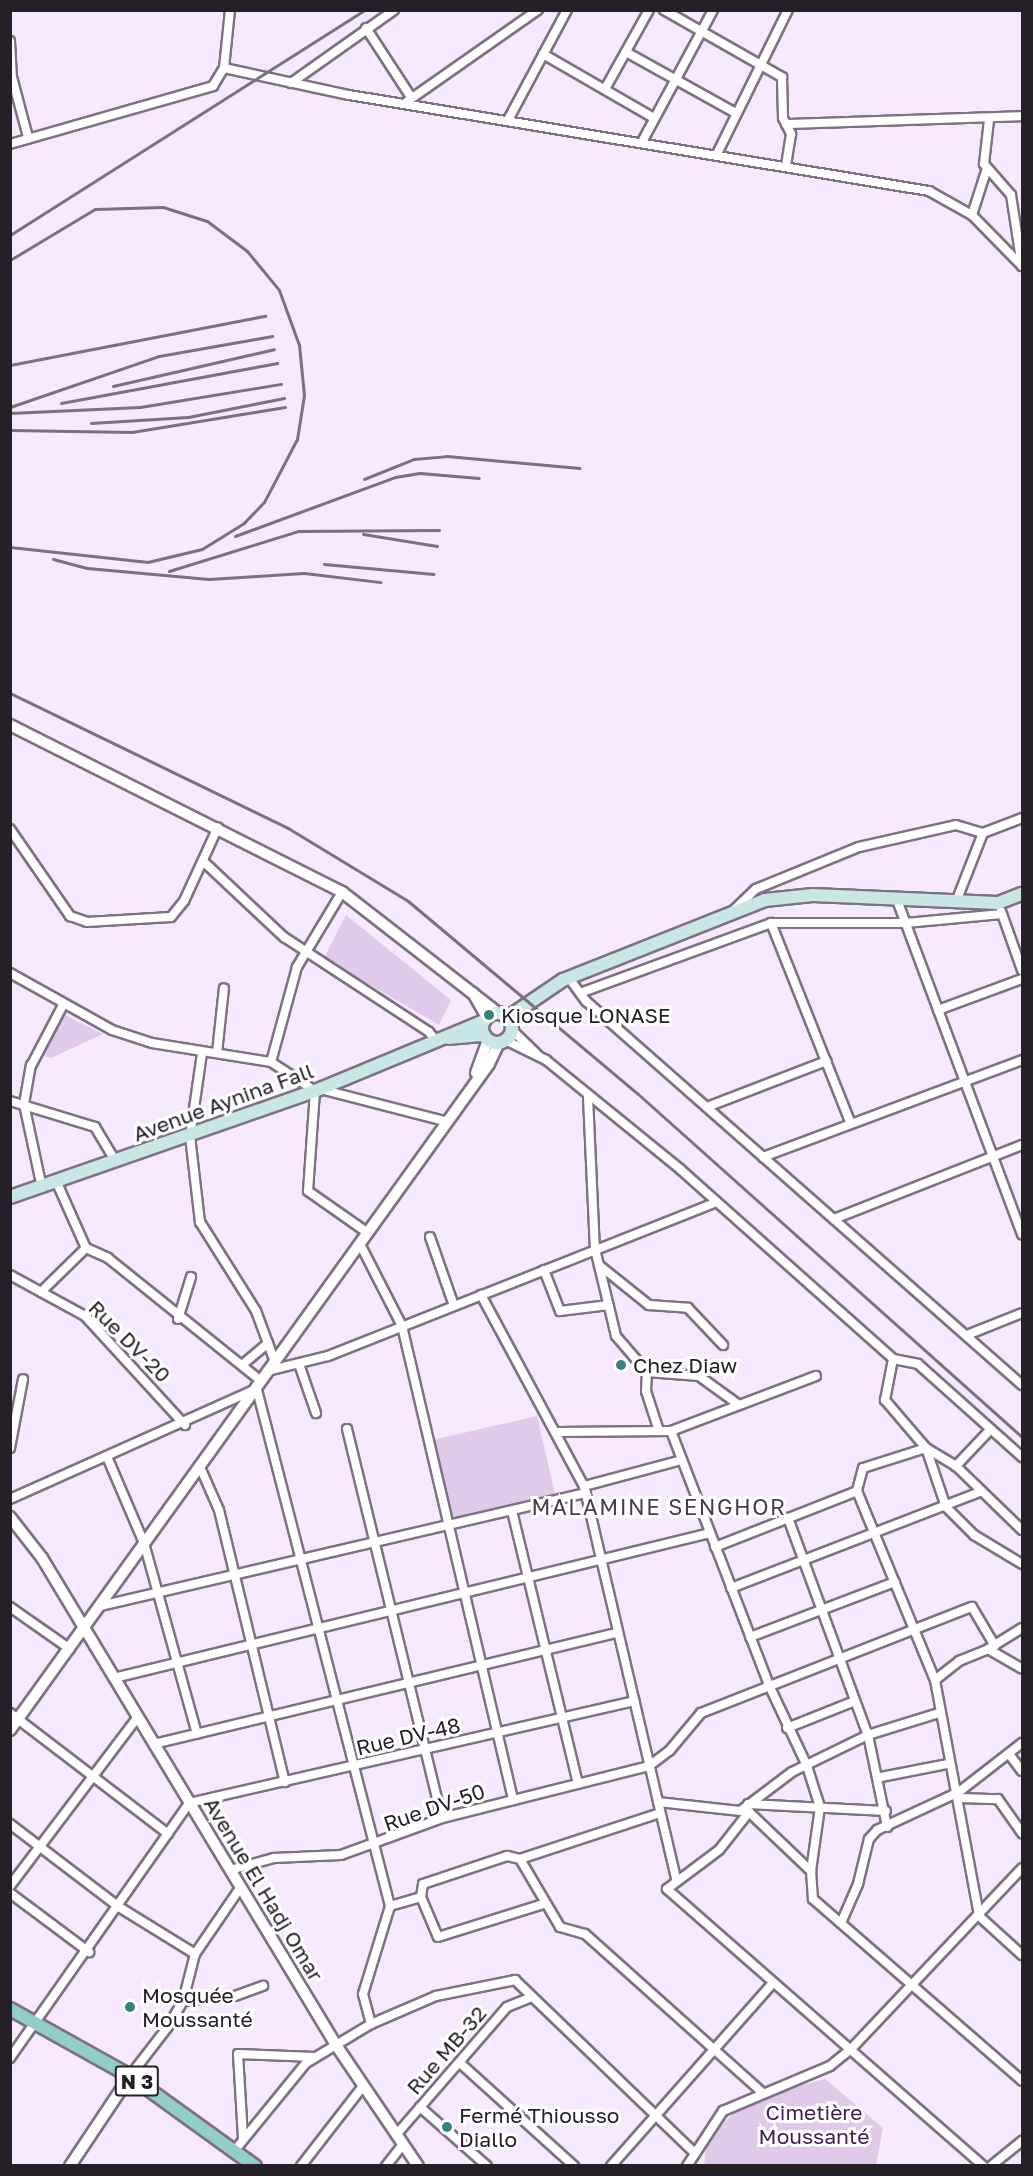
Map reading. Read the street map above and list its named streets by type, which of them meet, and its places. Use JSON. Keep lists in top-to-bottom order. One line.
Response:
{"streets":{"main road":["Avenue Aynina Fall","N 3"],"street":["Rue DV-20","Rue DV-48","Rue DV-50","Avenue El Hadj Omar","Rue MB-32"]},"crossings":[["Rue DV-48","Avenue El Hadj Omar"],["Rue DV-50","Avenue El Hadj Omar"],["Avenue El Hadj Omar","Rue MB-32"]],"districts":["MALAMINE SENGHOR"],"parks":["Cimetière Moussanté"],"places":["Kiosque LONASE","Chez Diaw","Mosquée Moussanté","Fermé Thiousso Diallo"]}
